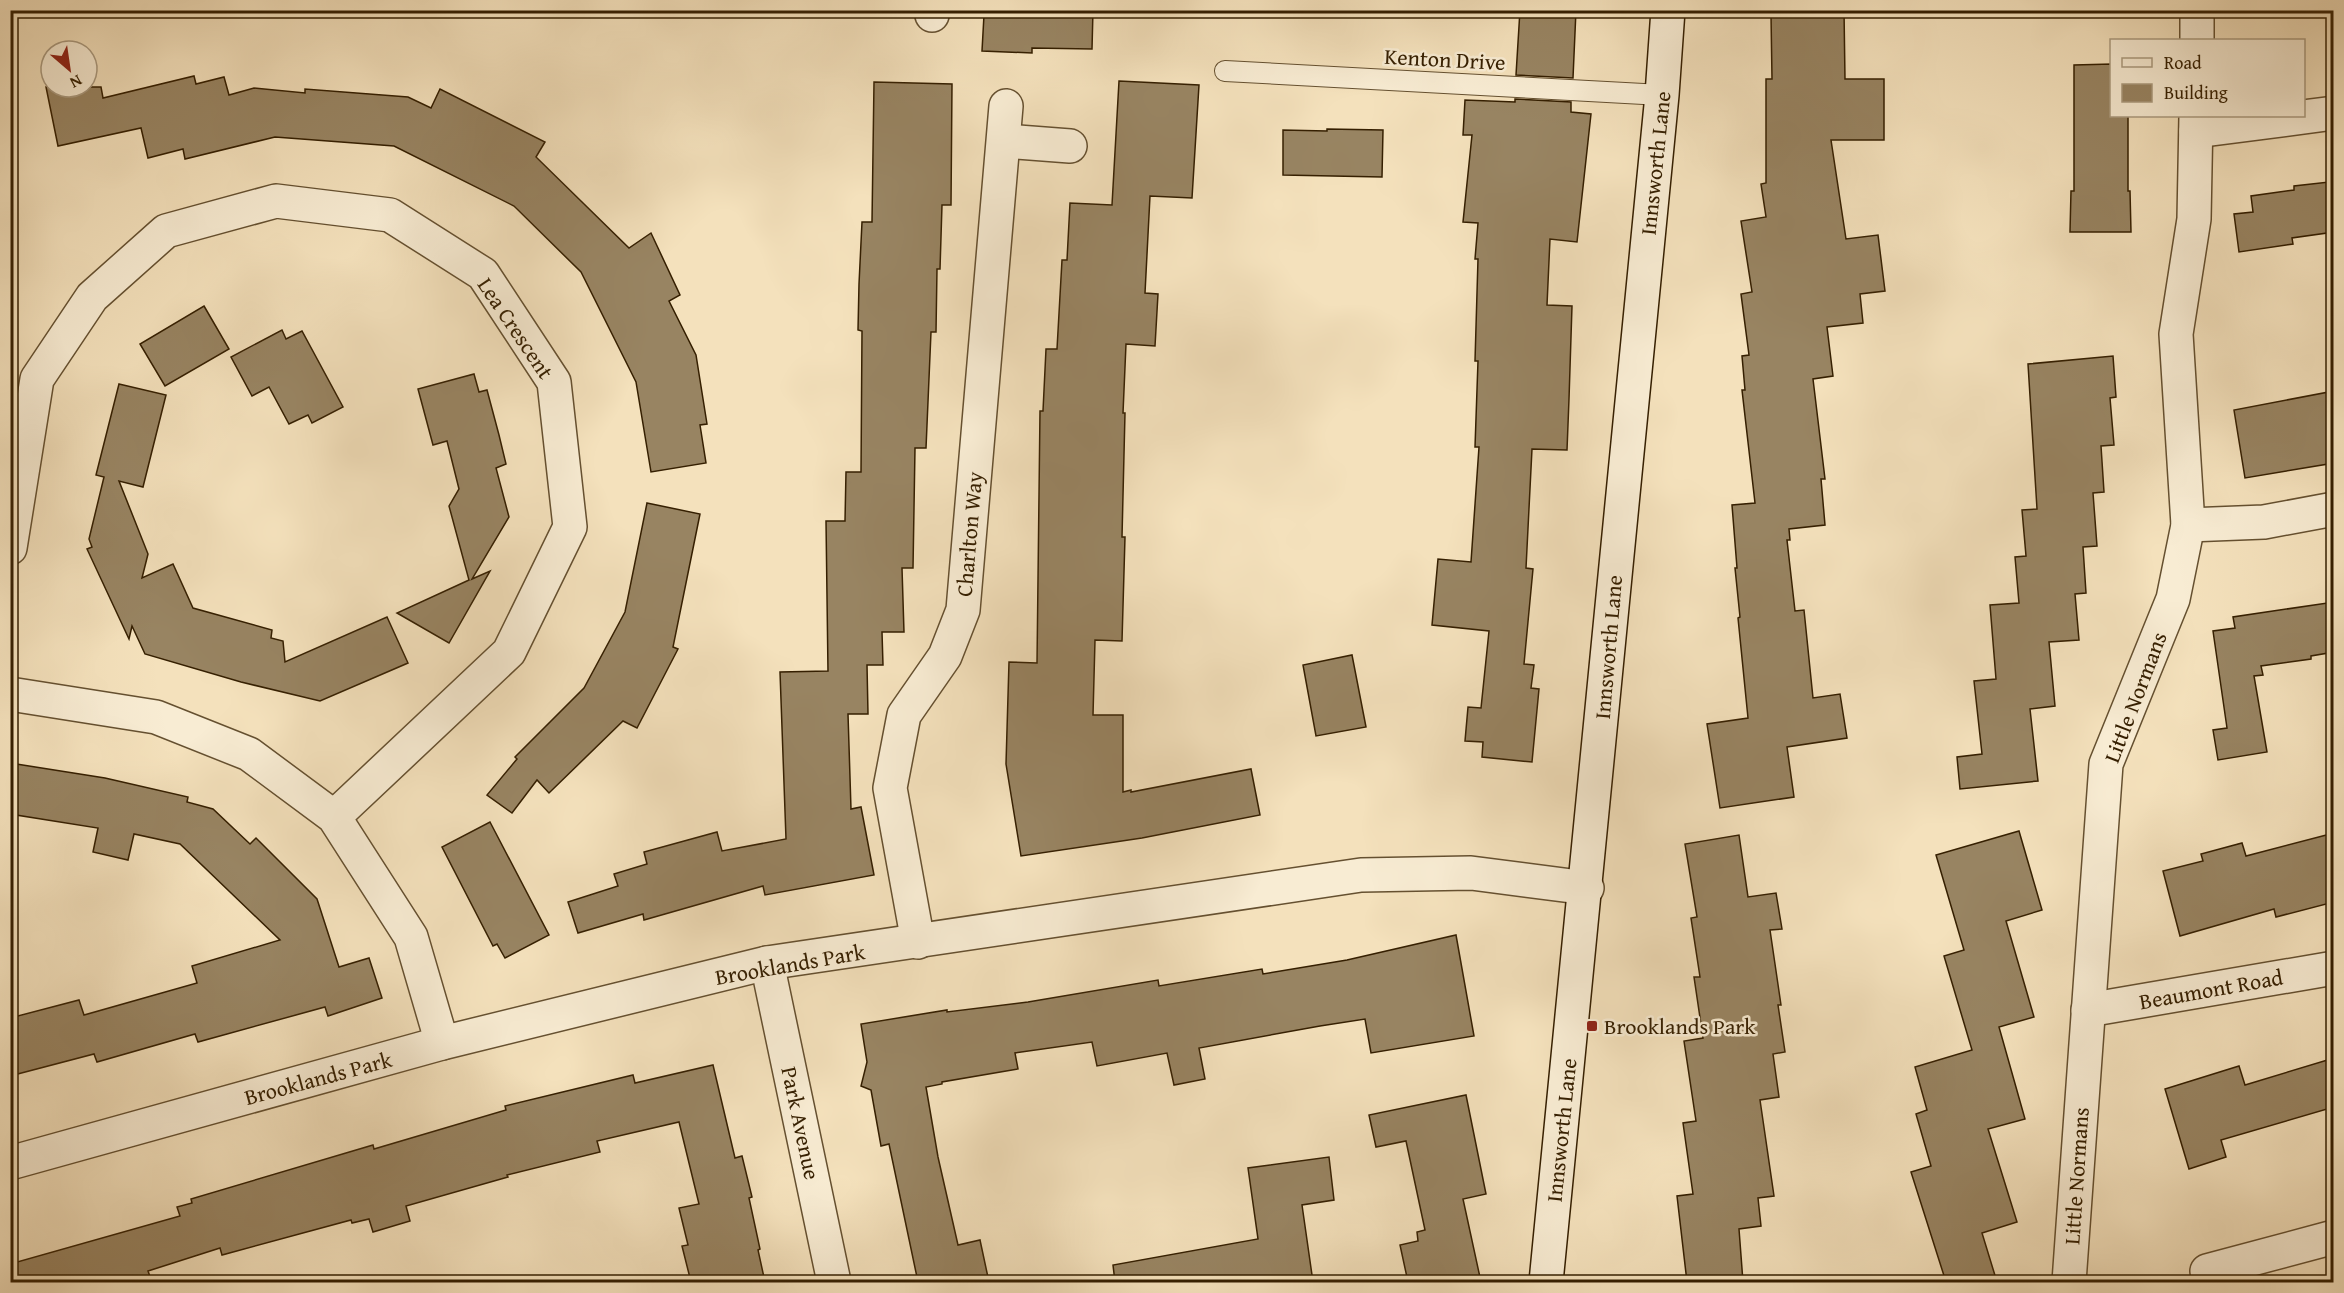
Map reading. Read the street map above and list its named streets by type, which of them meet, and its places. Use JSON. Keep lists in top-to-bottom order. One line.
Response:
{"streets":{"street":["Innsworth Lane","Lea Crescent","Charlton Way","Little Normans","Brooklands Park","Beaumont Road","Park Avenue"],"lane":["Kenton Drive"]},"crossings":[["Kenton Drive","Innsworth Lane"],["Innsworth Lane","Brooklands Park"],["Charlton Way","Brooklands Park"],["Little Normans","Beaumont Road"],["Brooklands Park","Park Avenue"]],"places":{"transit":["Brooklands Park"]},"legend":["Road","Building"],"north":"bottom right"}
